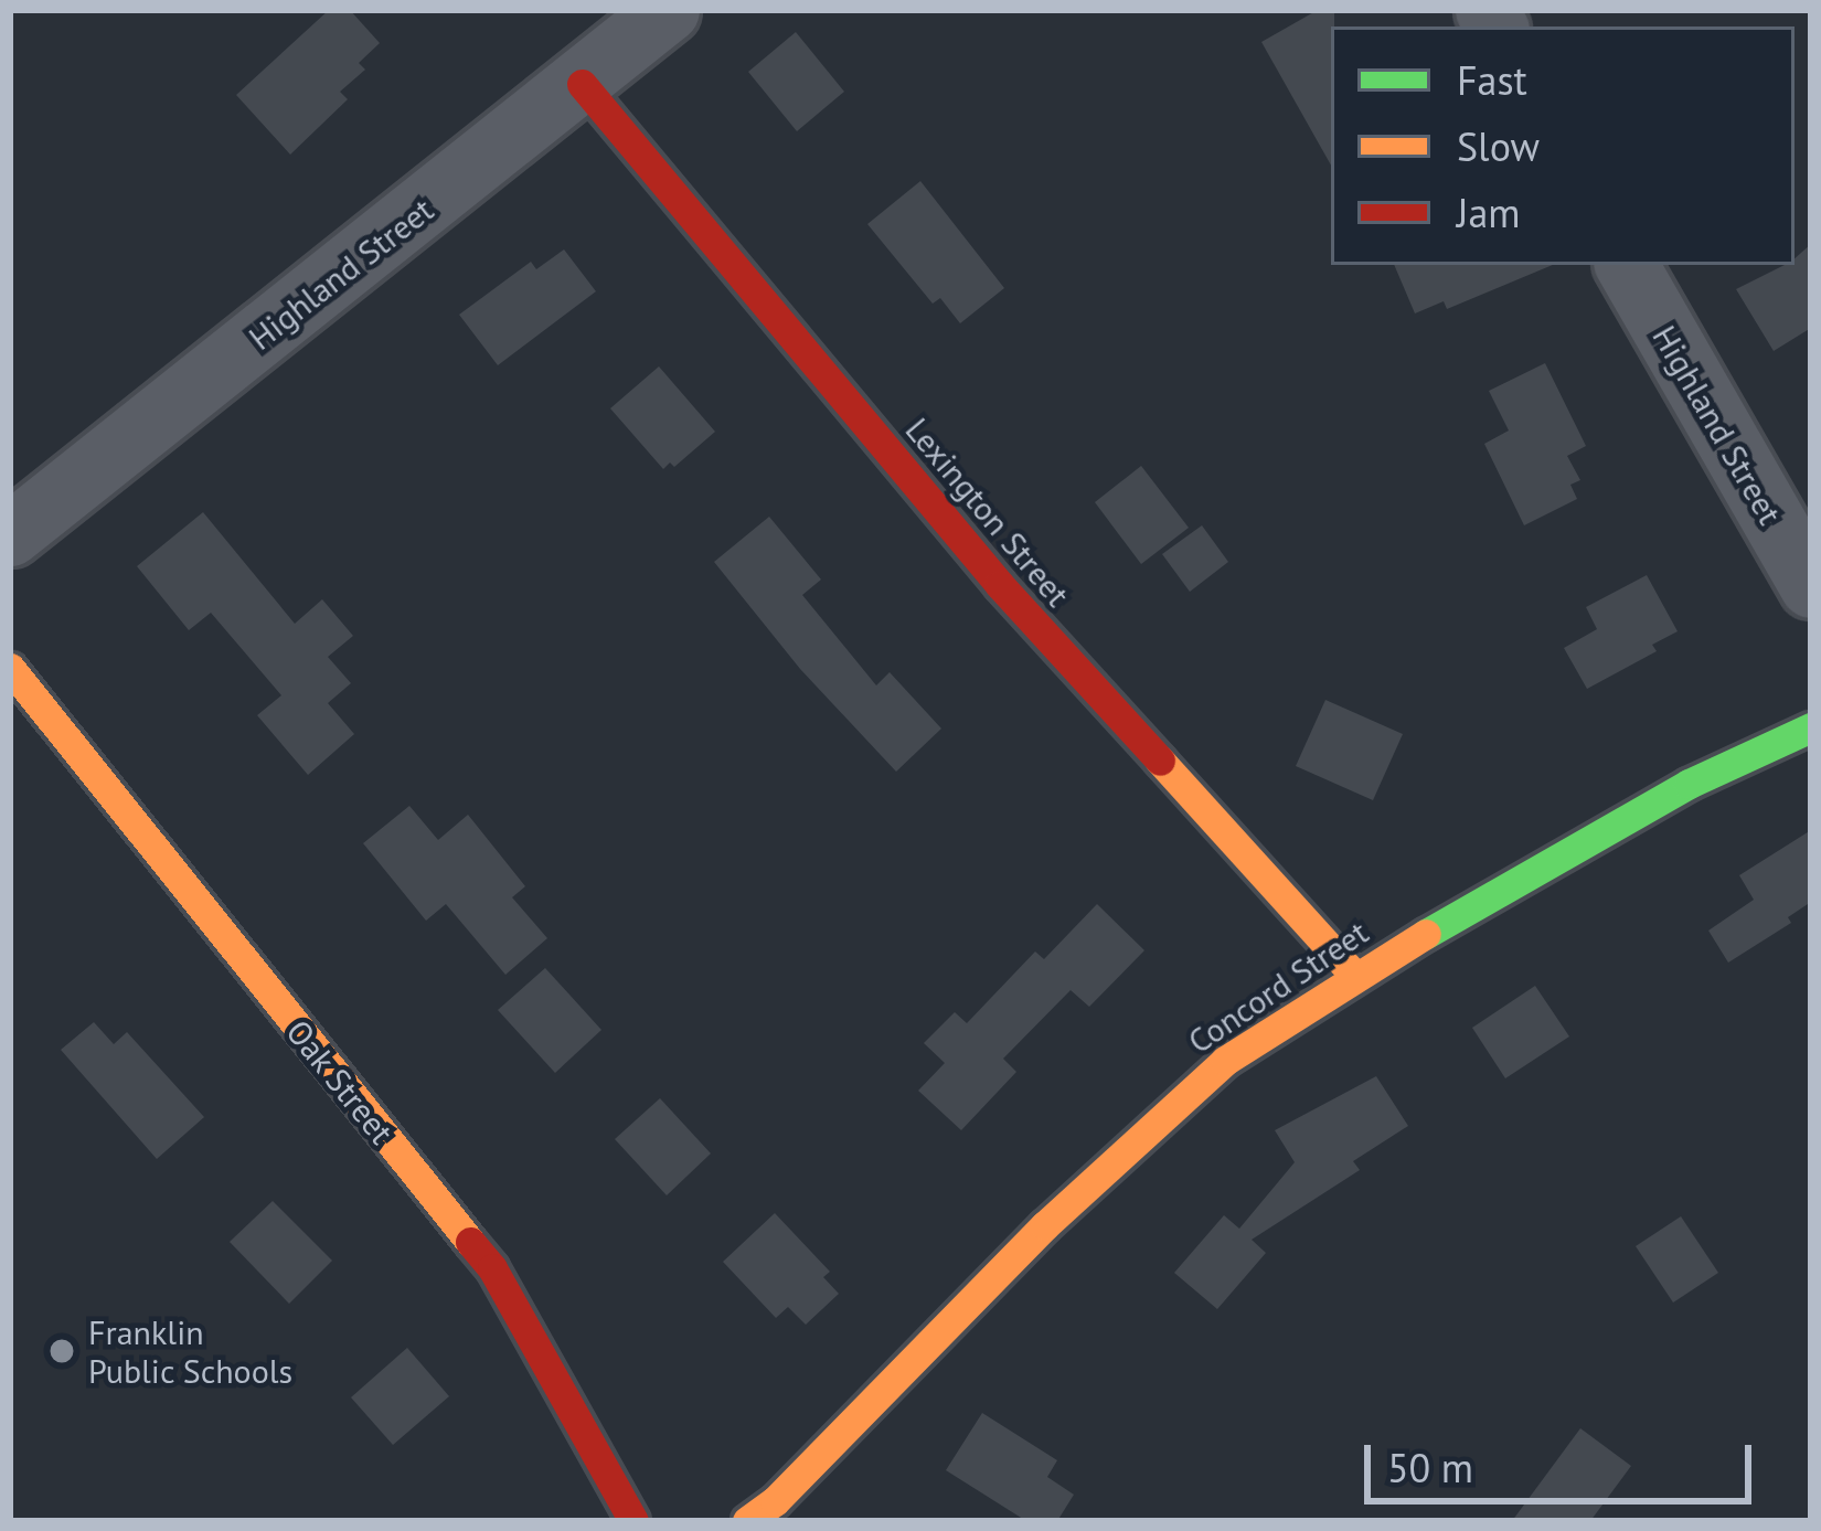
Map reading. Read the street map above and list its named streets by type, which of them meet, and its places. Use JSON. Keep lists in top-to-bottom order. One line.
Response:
{"streets":{"street":["Highland Street","Lexington Street","Concord Street","Oak Street"]},"crossings":[["Highland Street","Lexington Street"],["Lexington Street","Concord Street"]],"places":["Franklin Public Schools"],"legend":["Fast","Slow","Jam"],"scale_bar":"50 m"}
